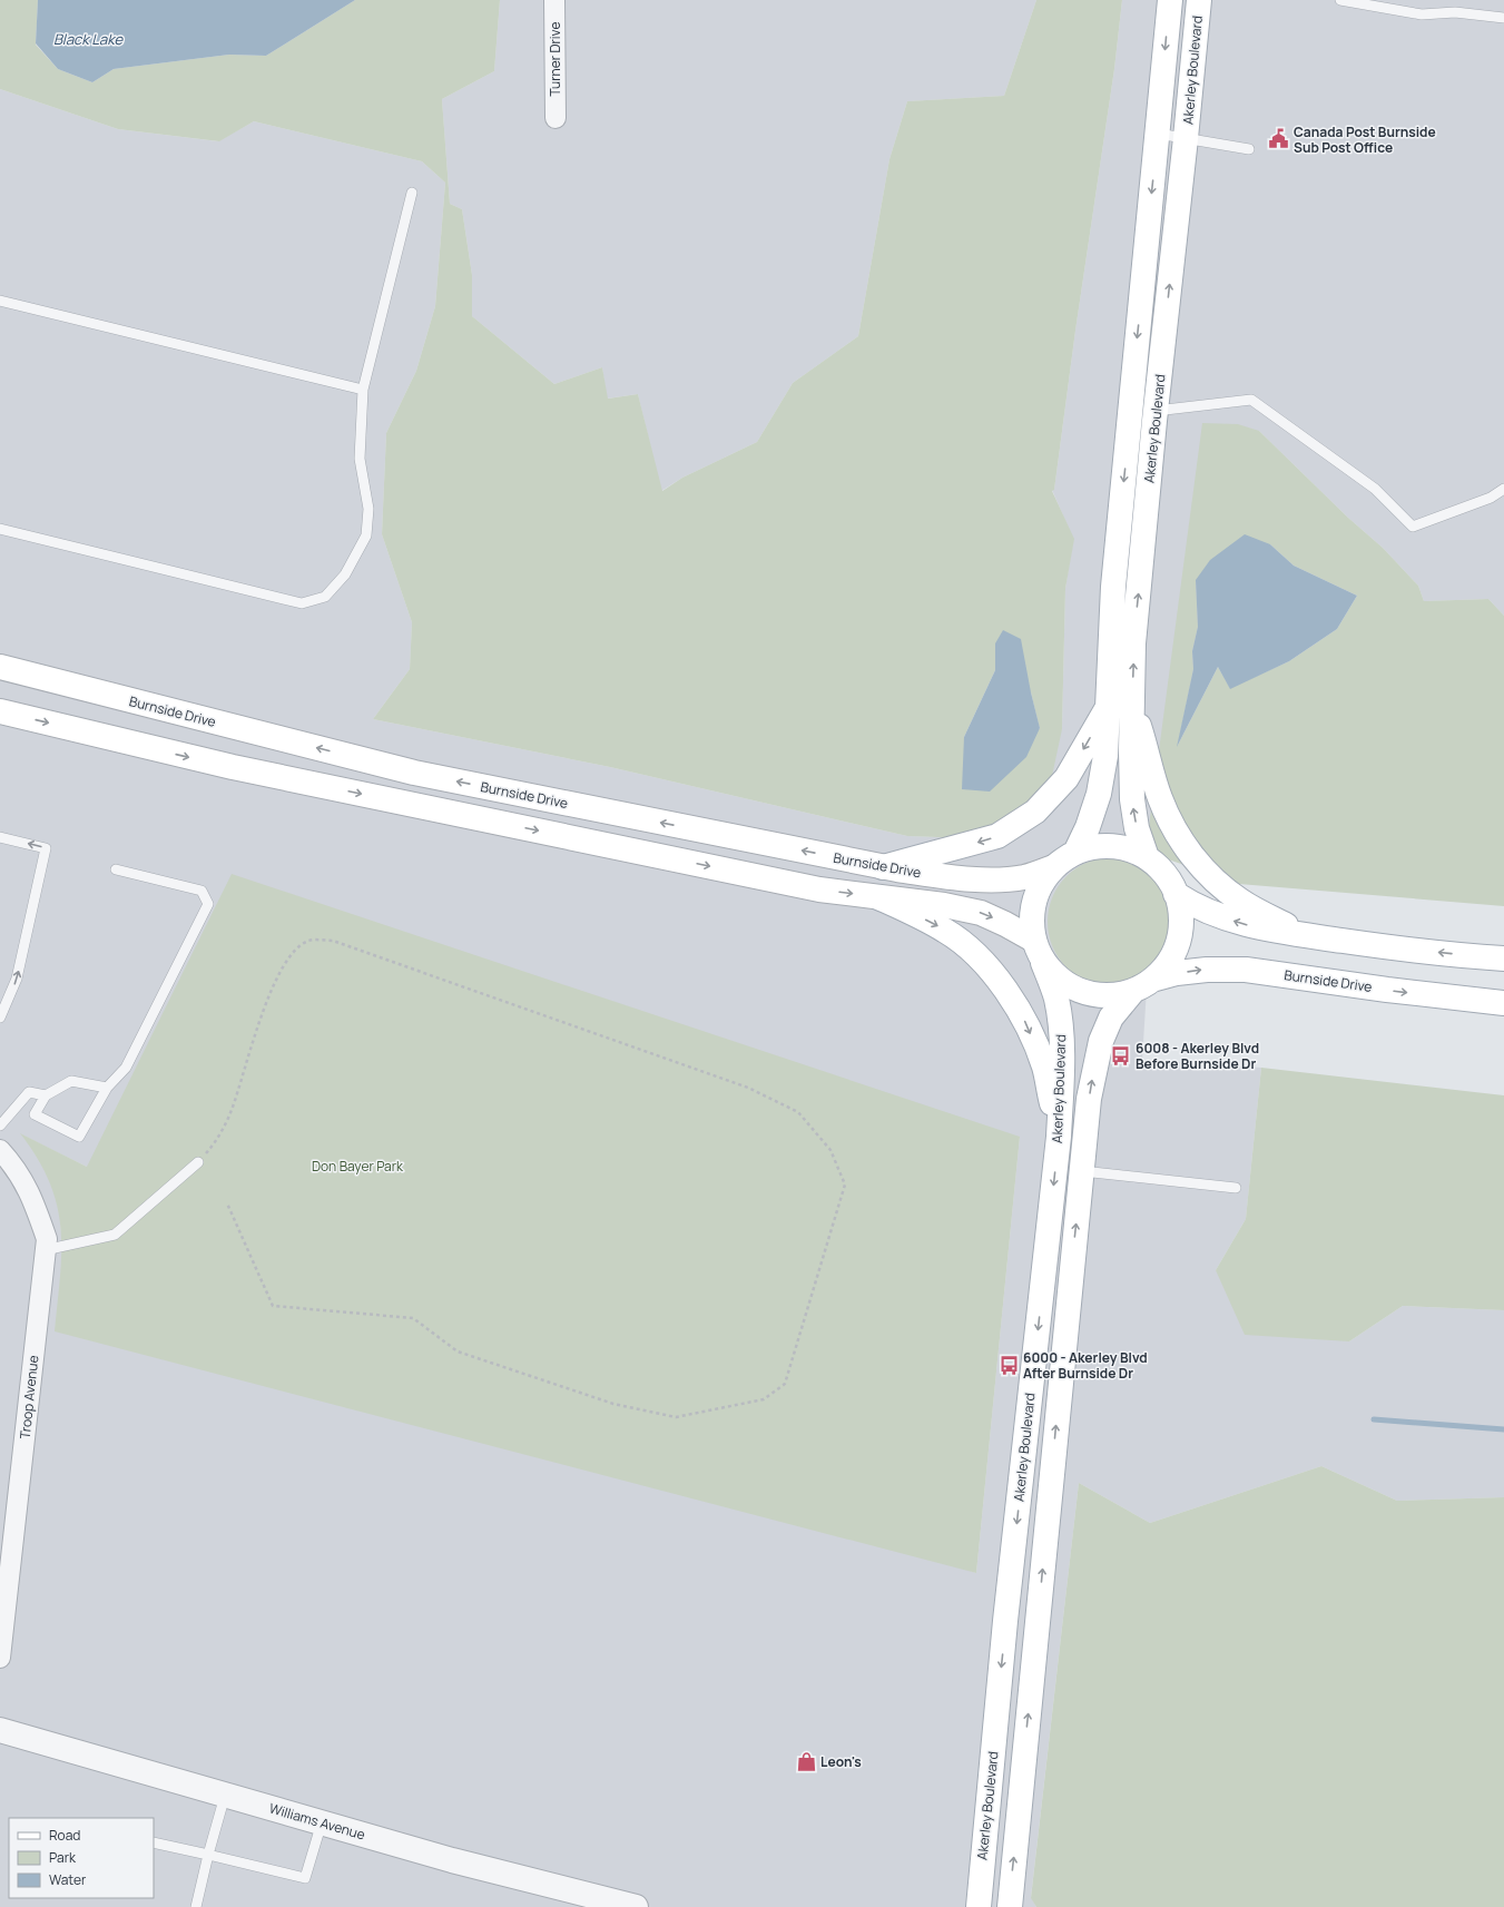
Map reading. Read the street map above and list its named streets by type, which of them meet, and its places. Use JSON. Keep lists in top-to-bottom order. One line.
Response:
{"streets":{"main road":["Akerley Boulevard","Burnside Drive"],"street":["Turner Drive","Troop Avenue","Williams Avenue"]},"crossings":[["Akerley Boulevard","Burnside Drive"]],"water":["Black Lake"],"parks":["Don Bayer Park"],"places":{"public building":["Canada Post Burnside Sub Post Office"],"bus stop":["6008 - Akerley Blvd Before Burnside Dr","6000 - Akerley Blvd After Burnside Dr"],"shop":["Leon's"]},"legend":["Road","Park","Water"]}
